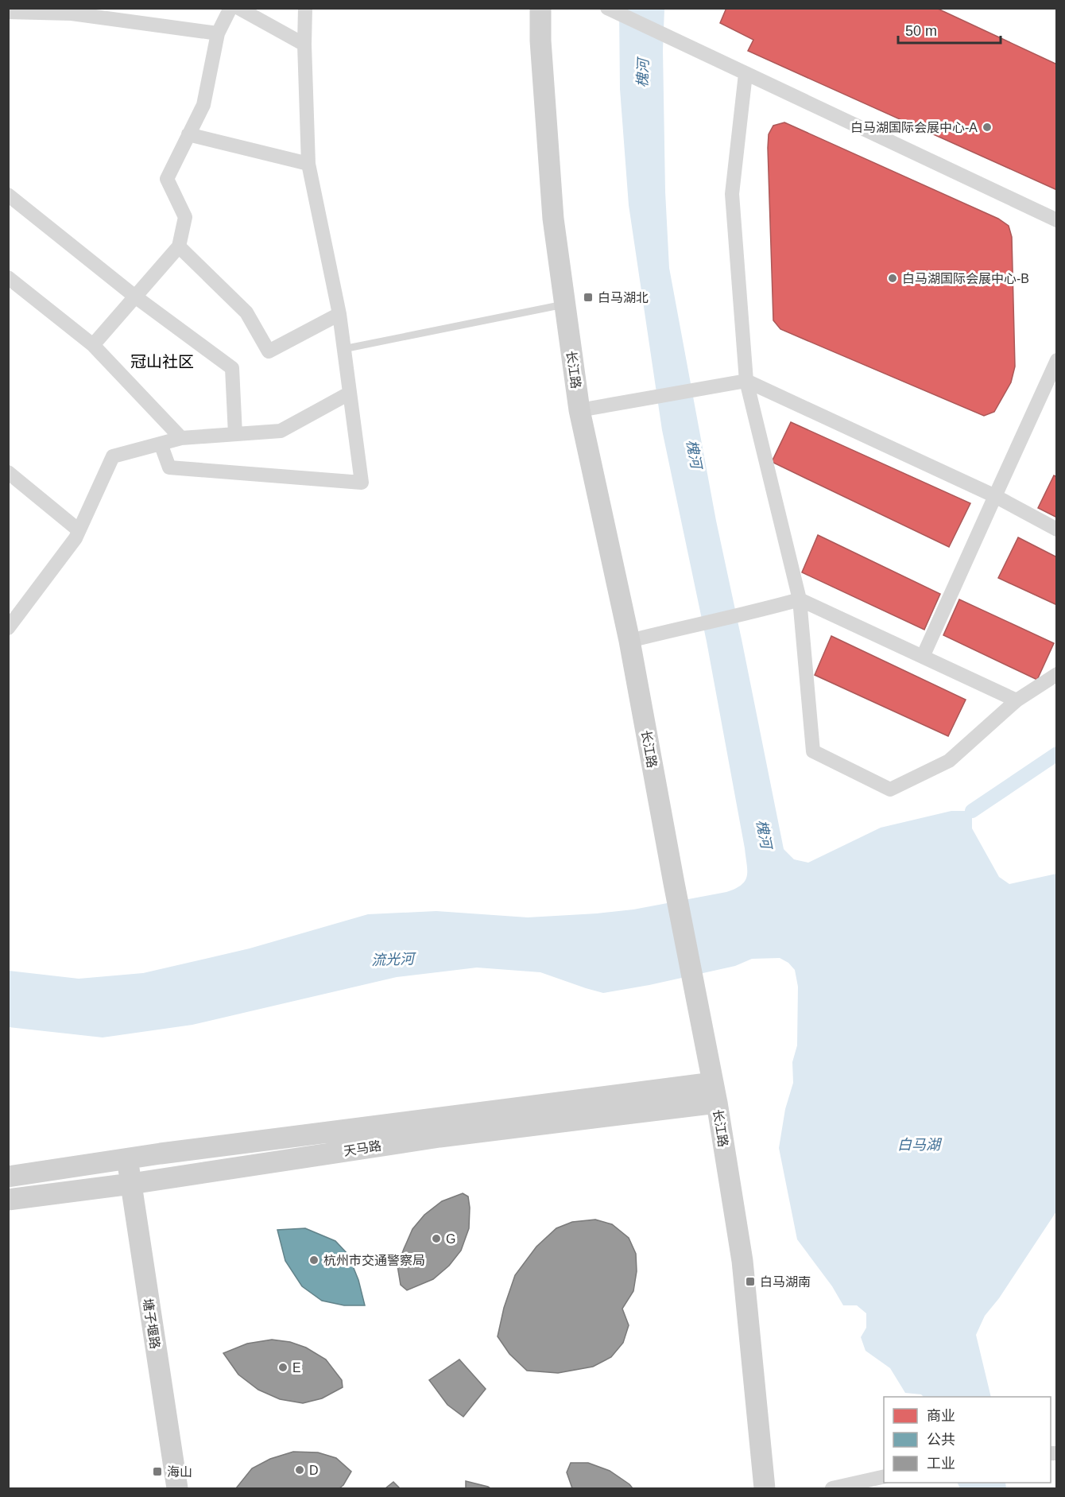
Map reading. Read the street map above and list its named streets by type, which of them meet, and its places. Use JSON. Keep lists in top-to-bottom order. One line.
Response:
{"streets":{"main road":["长江路","天马路","塘子堰路"]},"crossings":[["长江路","天马路"],["天马路","塘子堰路"]],"districts":["冠山社区"],"water":["槐河","流光河","白马湖"],"places":{"other":["白马湖国际会展中心-A","白马湖国际会展中心-B","G","杭州市交通警察局","E","D"],"transit":["白马湖北","白马湖南","海山"]},"legend":["商业","公共","工业"],"scale_bar":"50 m"}
